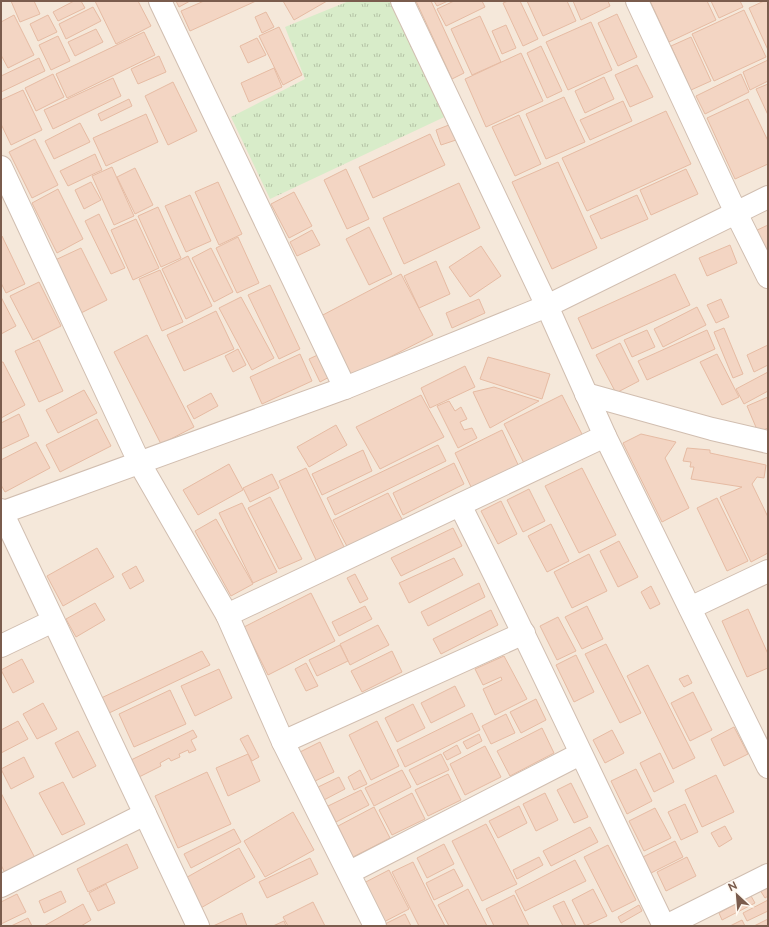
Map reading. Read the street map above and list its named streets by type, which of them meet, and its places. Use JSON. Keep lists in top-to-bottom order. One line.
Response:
{"north":"top left"}
